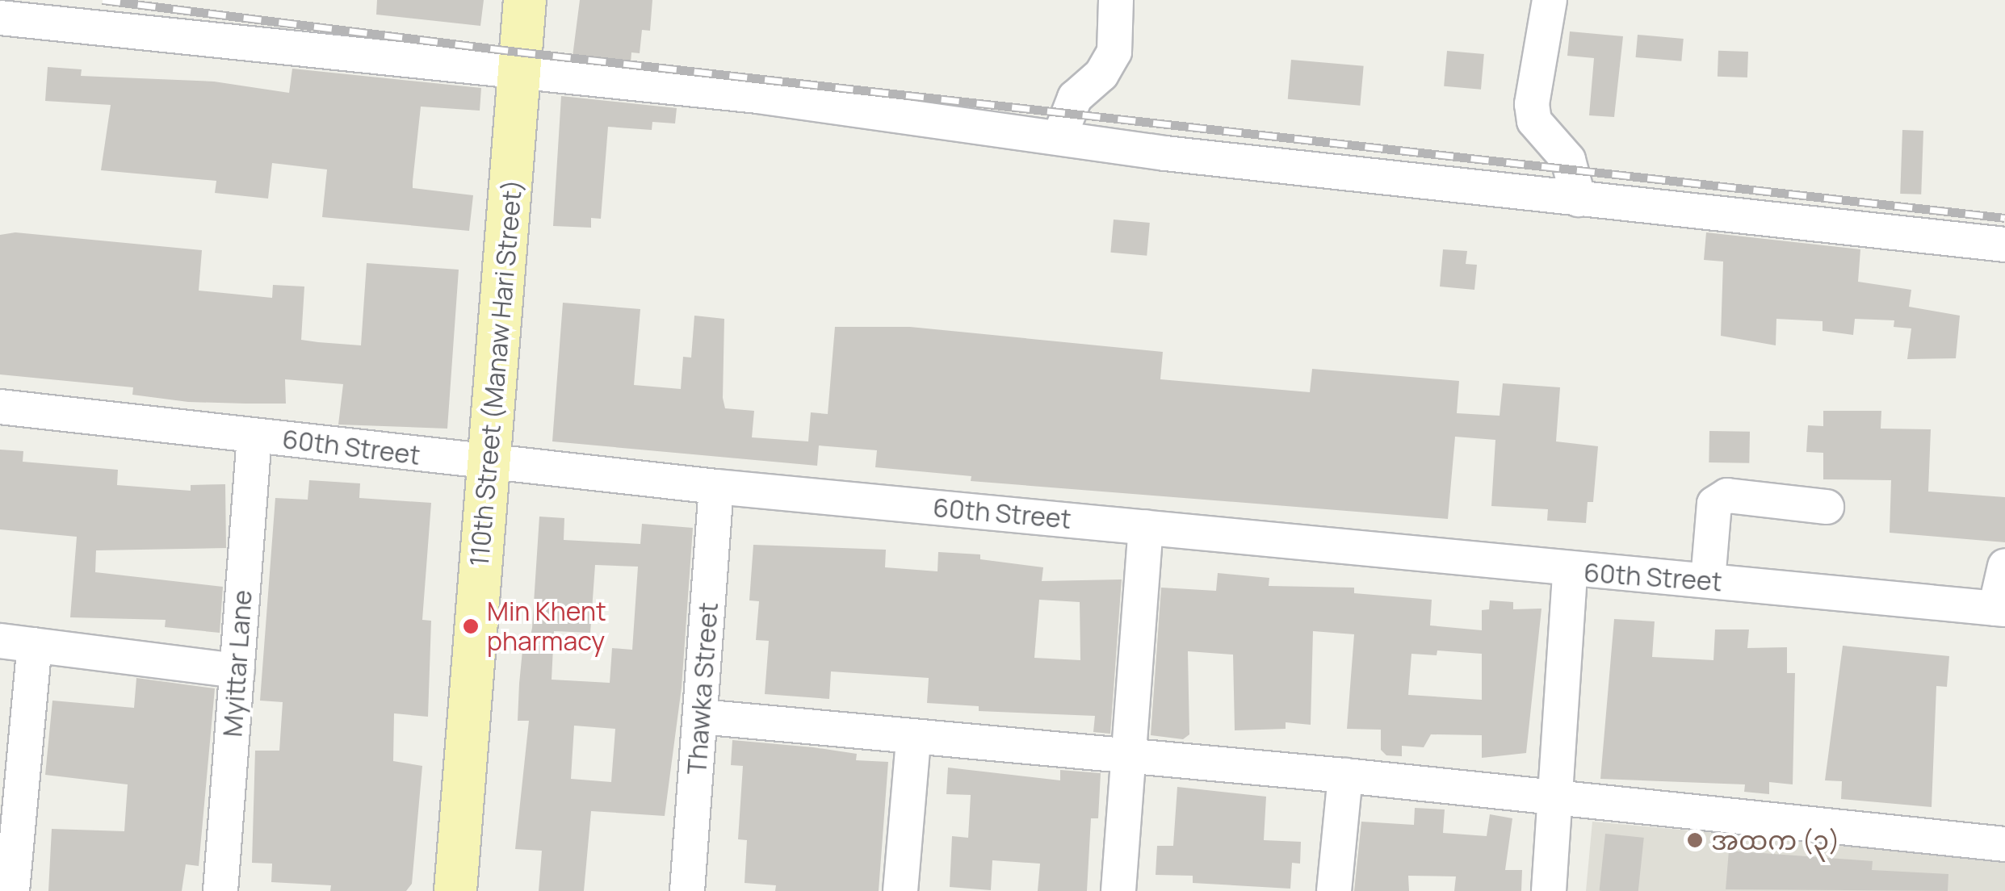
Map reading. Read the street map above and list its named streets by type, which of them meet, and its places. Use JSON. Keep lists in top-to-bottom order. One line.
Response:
{"streets":{"main road":["110th Street (Manaw Hari Street)"],"street":["60th Street","Myittar Lane","Thawka Street"]},"crossings":[["110th Street (Manaw Hari Street)","60th Street"],["60th Street","Myittar Lane"],["60th Street","Thawka Street"]],"places":["Min Khent pharmacy","အထက (၃)"]}
